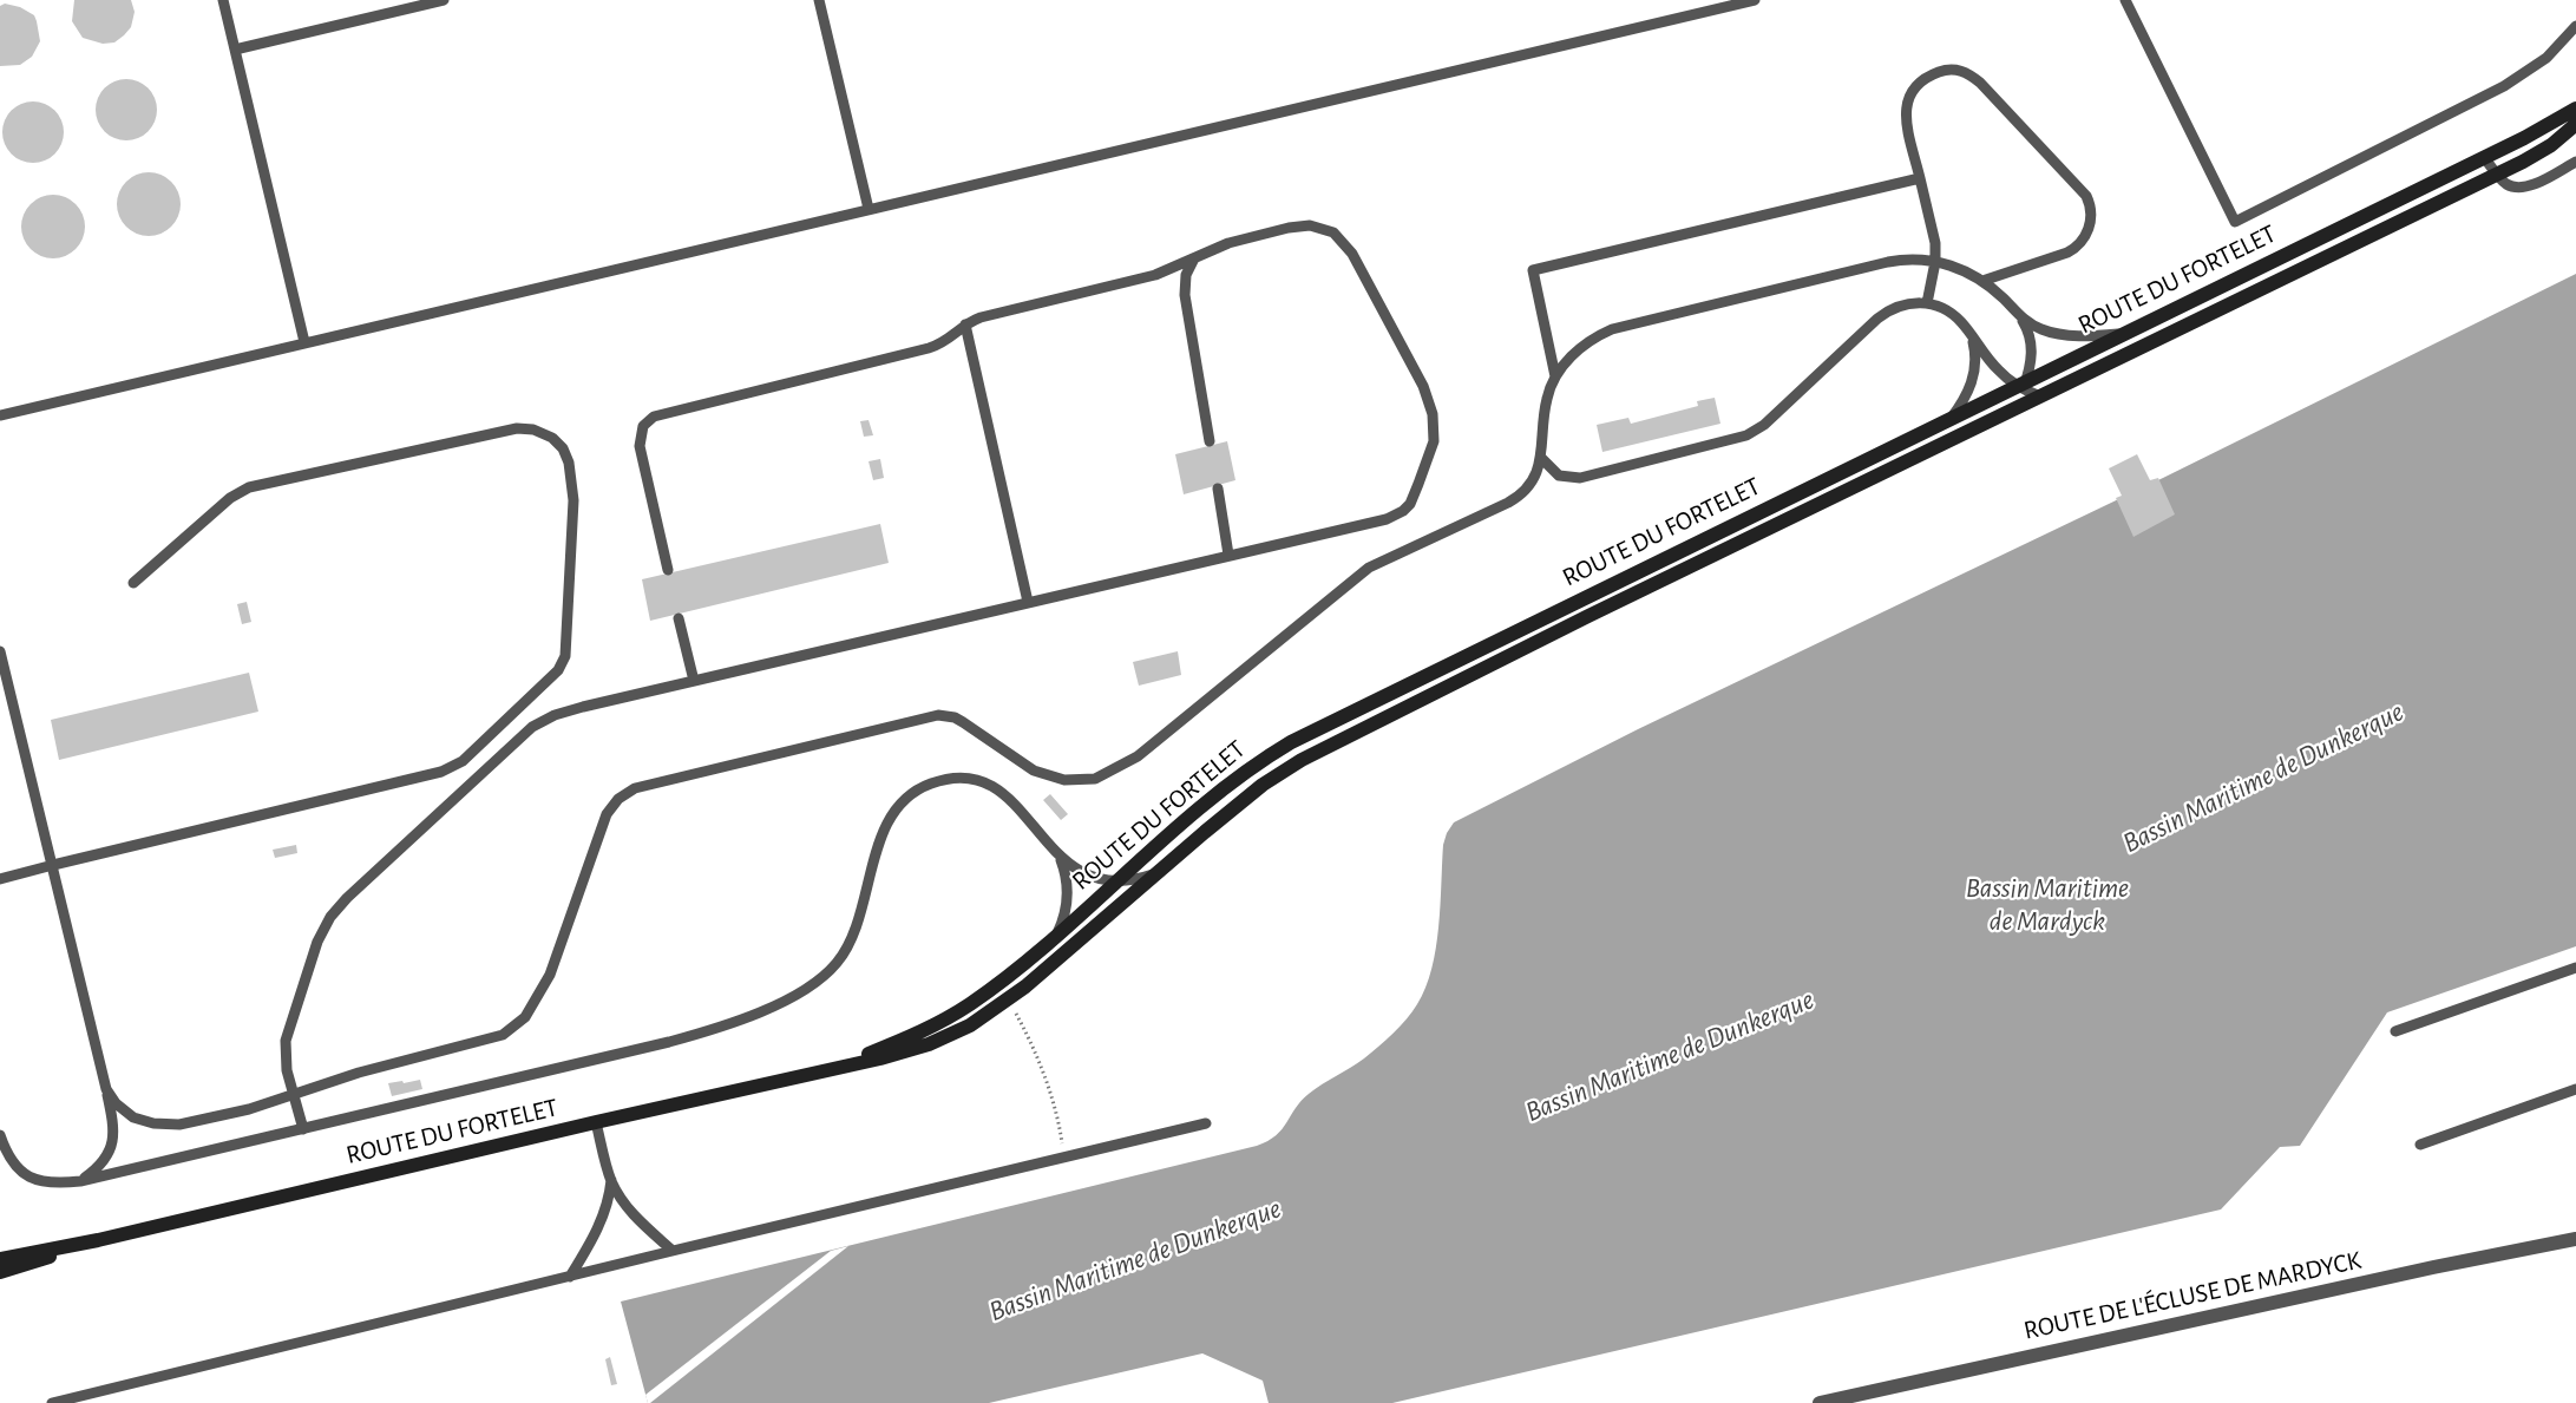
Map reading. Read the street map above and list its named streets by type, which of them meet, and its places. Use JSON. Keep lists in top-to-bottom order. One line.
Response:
{"streets":{"main road":["ROUTE DU FORTELET"],"street":["ROUTE DE L'ÉCLUSE DE MARDYCK"]},"water":["Bassin Maritime de Dunkerque","Bassin Maritime de Mardyck"]}
